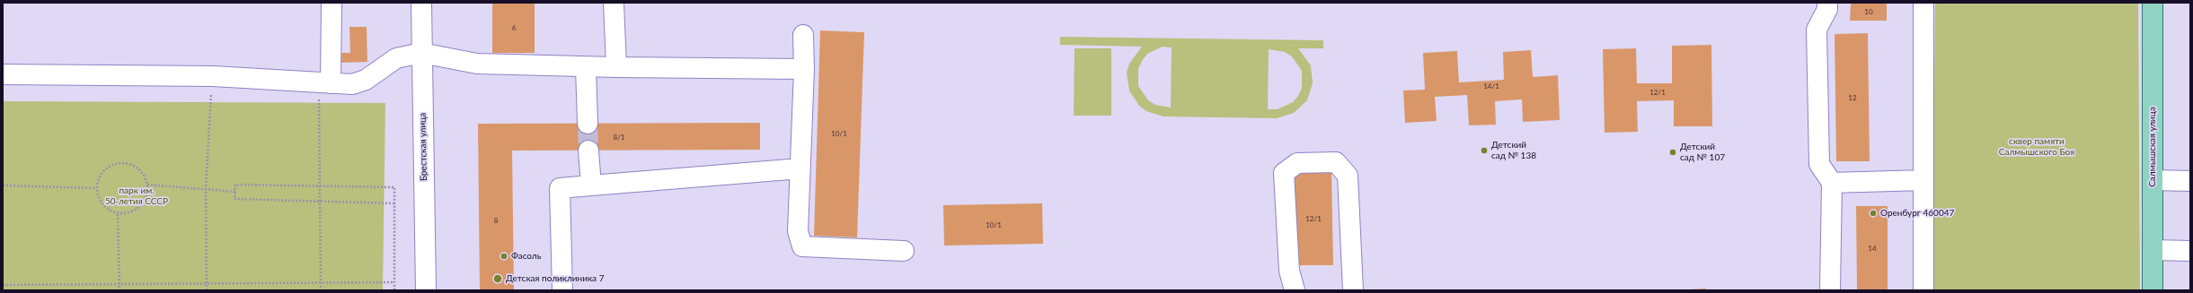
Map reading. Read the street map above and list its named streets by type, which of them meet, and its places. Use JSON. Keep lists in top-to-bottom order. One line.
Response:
{"streets":{"main road":["Салмышская улица"],"street":["Брестская улица"]},"parks":["сквер памяти Салмышского Боя","парк им. 50-летия СССР"],"places":["Детский сад № 138","Детский сад № 107","Оренбург 460047","Фасоль","Детская поликлиника 7"],"house_numbers":["10","6","14/1","12/1","12","10/1","8/1","12/1","8","10/1","14"]}
